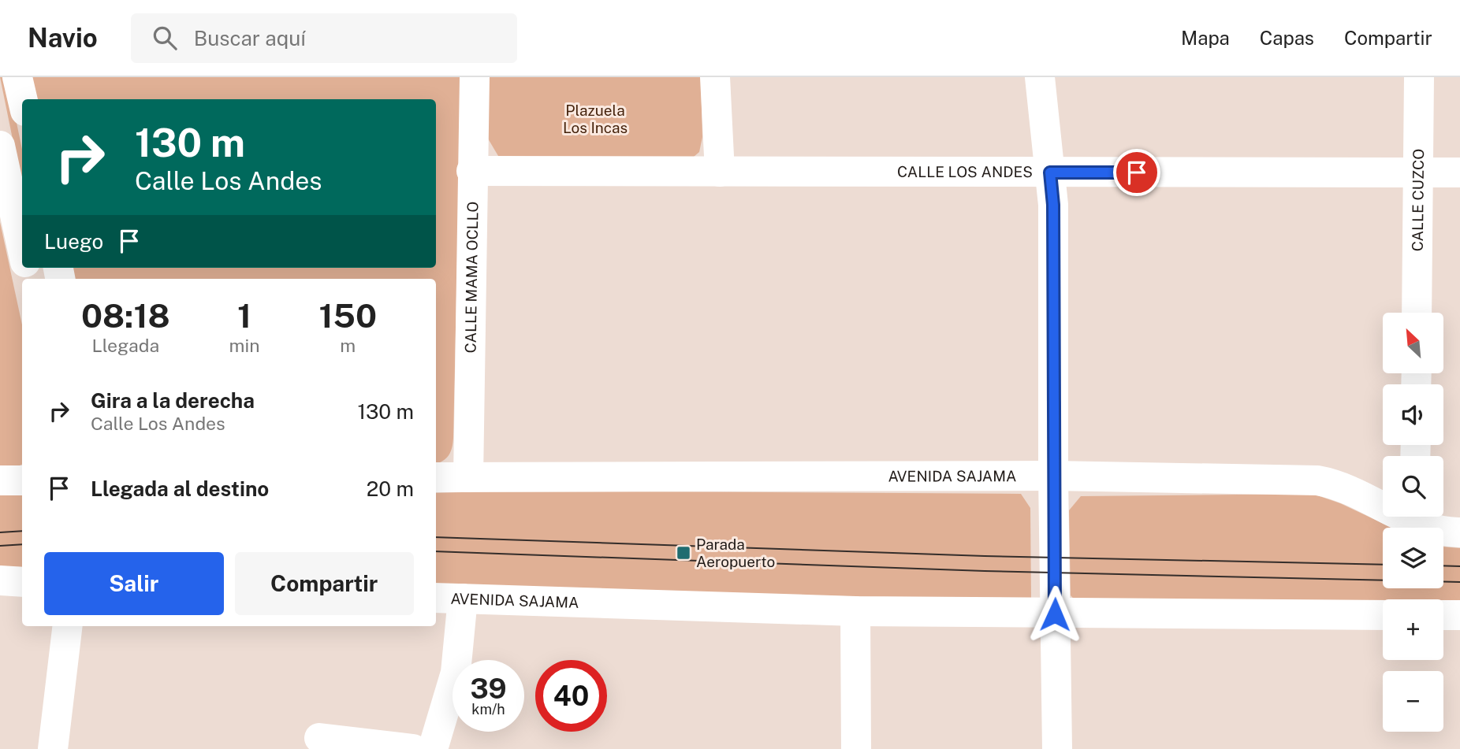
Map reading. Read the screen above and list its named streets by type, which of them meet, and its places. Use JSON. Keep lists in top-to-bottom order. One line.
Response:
{"streets":{"street":["CALLE LOS ANDES","CALLE CUZCO","CALLE MAMA OCLLO","AVENIDA SAJAMA"]},"crossings":[["CALLE LOS ANDES","CALLE CUZCO"],["CALLE LOS ANDES","CALLE MAMA OCLLO"],["CALLE MAMA OCLLO","AVENIDA SAJAMA"]],"parks":["Plazuela Los Incas"],"places":{"transit":["Parada Aeropuerto"]},"north":"top left","page":{"header":"Navio","search":"Buscar aquí","nav":["Mapa","Capas","Compartir"],"turn":["130 m","Calle Los Andes"],"then":"Luego","eta":["08:18","Llegada","1","min","150","m"],"map_buttons":["+","−"],"list":[{"name":"Gira a la derecha","note":"Calle Los Andes","value":"130 m"},{"name":"Llegada al destino","value":"20 m"}],"buttons":["Salir","Compartir"],"speed":"39 km/h","limit":"40"}}
